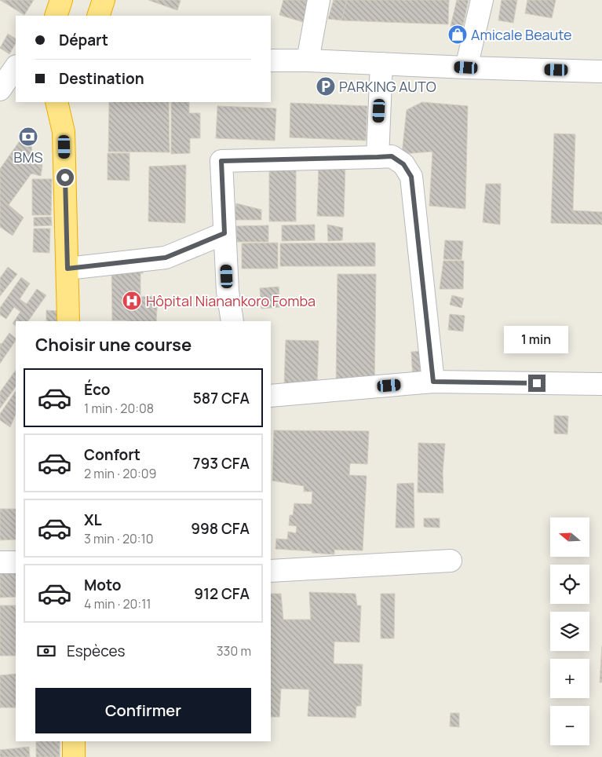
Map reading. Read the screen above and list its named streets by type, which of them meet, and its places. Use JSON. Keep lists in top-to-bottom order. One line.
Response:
{"places":{"shop":["Amicale Beaute"],"parking":["PARKING AUTO"],"bank":["BMS"],"hospital":["Hôpital Nianankoro Fomba"]},"north":"left","page":{"banner":["Départ","Destination"],"heading":"Choisir une course","bubble":"1 min","list":[{"name":"Éco","note":"1 min · 20:08","value":"587 CFA"},{"name":"Confort","note":"2 min · 20:09","value":"793 CFA"},{"name":"XL","note":"3 min · 20:10","value":"998 CFA"},{"name":"Moto","note":"4 min · 20:11","value":"912 CFA"}],"map_buttons":["+","−"],"pay":["Espèces","330 m"],"buttons":"Confirmer"}}
